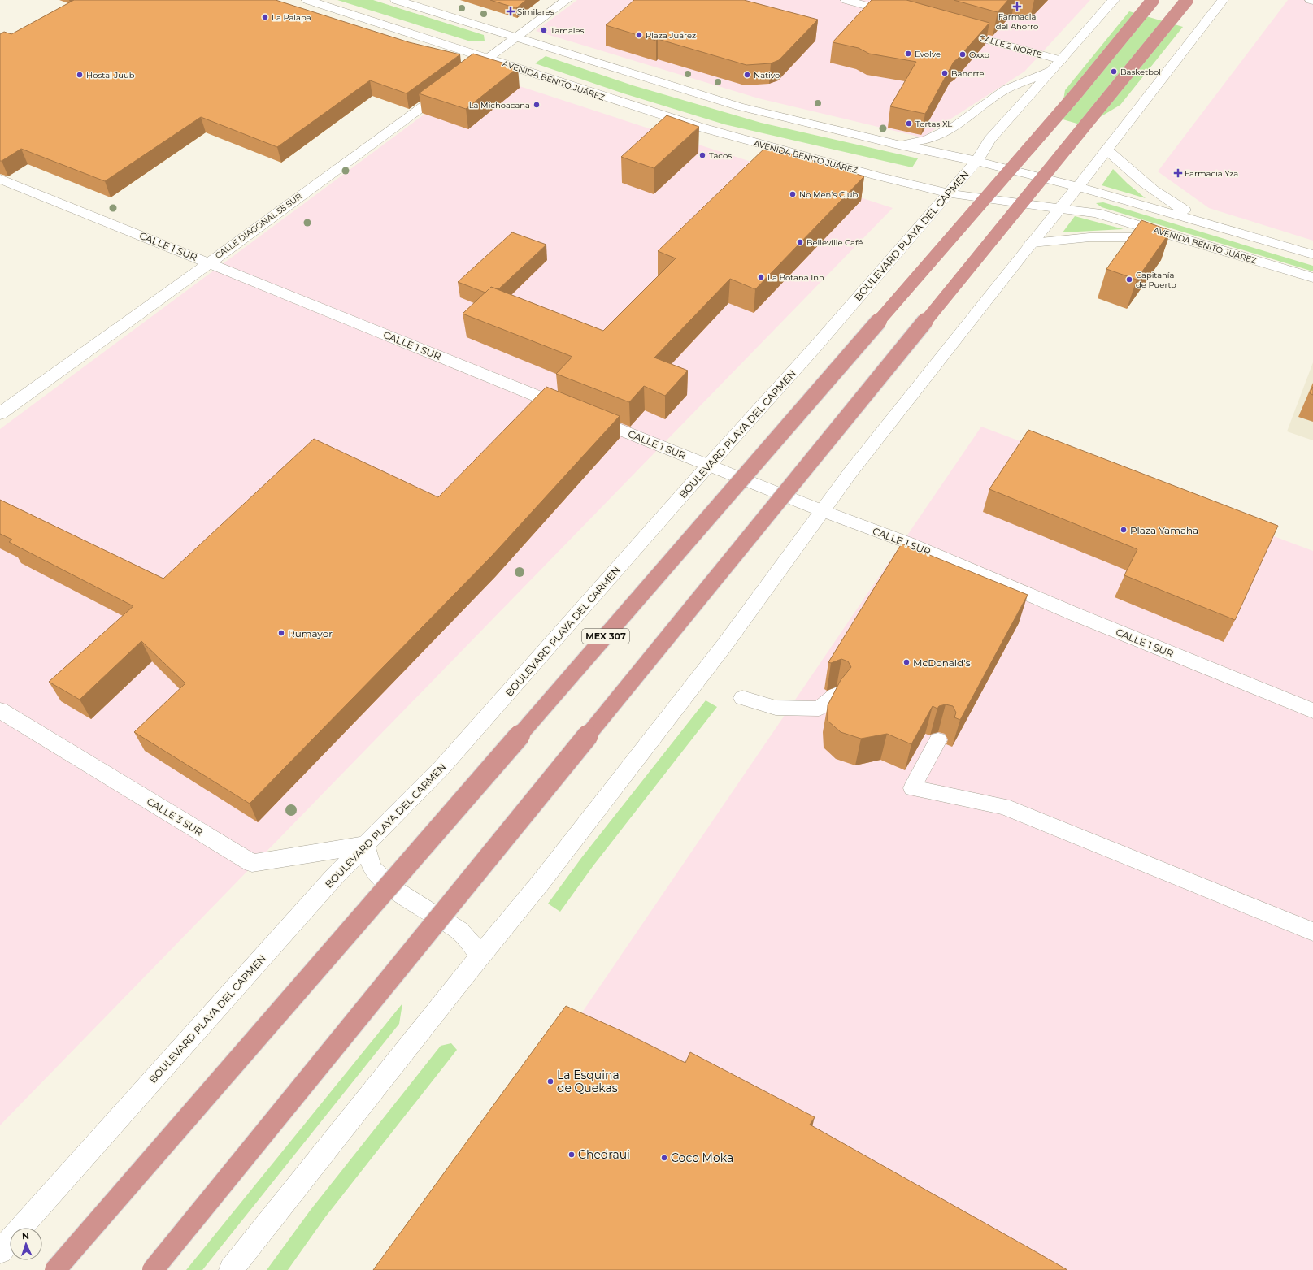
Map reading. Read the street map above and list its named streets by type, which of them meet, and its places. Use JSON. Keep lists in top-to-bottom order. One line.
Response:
{"streets":{"highway":["MEX 307"],"main road":["CALLE 2 NORTE","AVENIDA BENITO JUÁREZ","CALLE DIAGONAL 55 SUR","BOULEVARD PLAYA DEL CARMEN","CALLE 1 SUR","CALLE 3 SUR"]},"crossings":[["CALLE 2 NORTE","BOULEVARD PLAYA DEL CARMEN"],["AVENIDA BENITO JUÁREZ","CALLE DIAGONAL 55 SUR"],["AVENIDA BENITO JUÁREZ","BOULEVARD PLAYA DEL CARMEN"],["CALLE DIAGONAL 55 SUR","CALLE 1 SUR"],["BOULEVARD PLAYA DEL CARMEN","CALLE 1 SUR"],["BOULEVARD PLAYA DEL CARMEN","CALLE 3 SUR"]],"places":{"health":["Farmacia del Ahorro","Similares","Farmacia Yza"],"other":["La Palapa","Tamales","Plaza Juárez","Evolve","Oxxo","Basketbol","Banorte","Hostal Juub","Nativo","La Michoacana","Tortas XL","Tacos","No Men's Club","Belleville Café","La Botana Inn","Capitanía de Puerto","Plaza Yamaha","Rumayor","McDonald's","La Esquina de Quekas","Chedraui","Coco Moka"]},"north":"top"}
